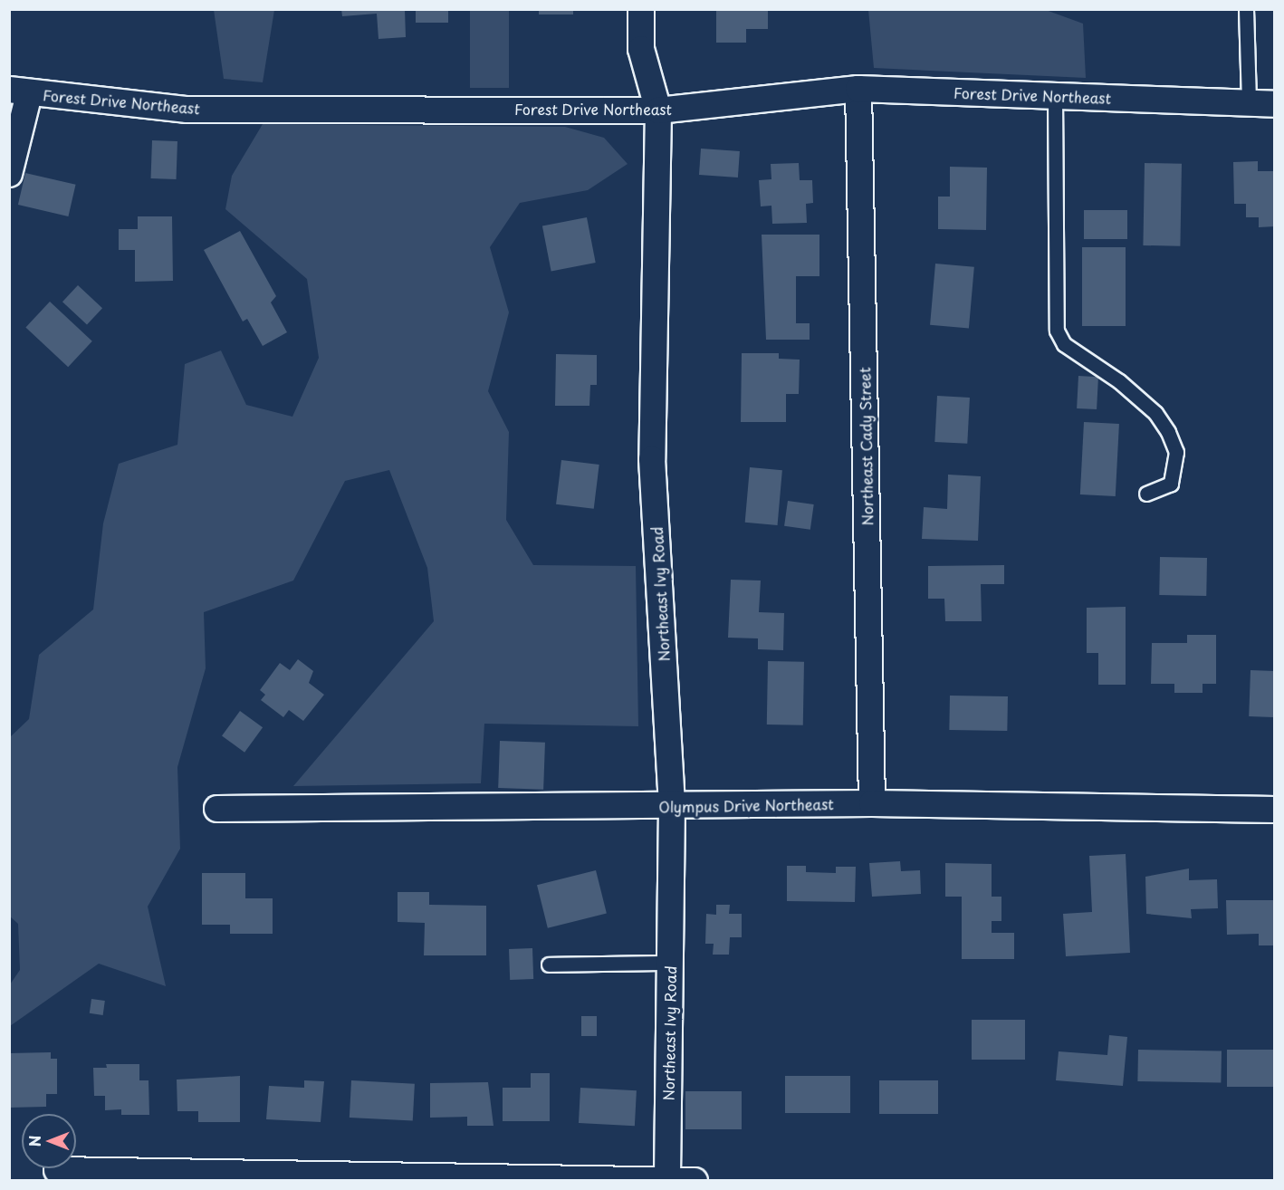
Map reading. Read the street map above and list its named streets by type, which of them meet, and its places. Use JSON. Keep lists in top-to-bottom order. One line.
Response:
{"streets":{"street":["Forest Drive Northeast","Northeast Cady Street","Northeast Ivy Road","Olympus Drive Northeast"]},"crossings":[["Forest Drive Northeast","Northeast Cady Street"],["Forest Drive Northeast","Northeast Ivy Road"],["Northeast Cady Street","Olympus Drive Northeast"],["Northeast Ivy Road","Olympus Drive Northeast"]],"north":"left"}
